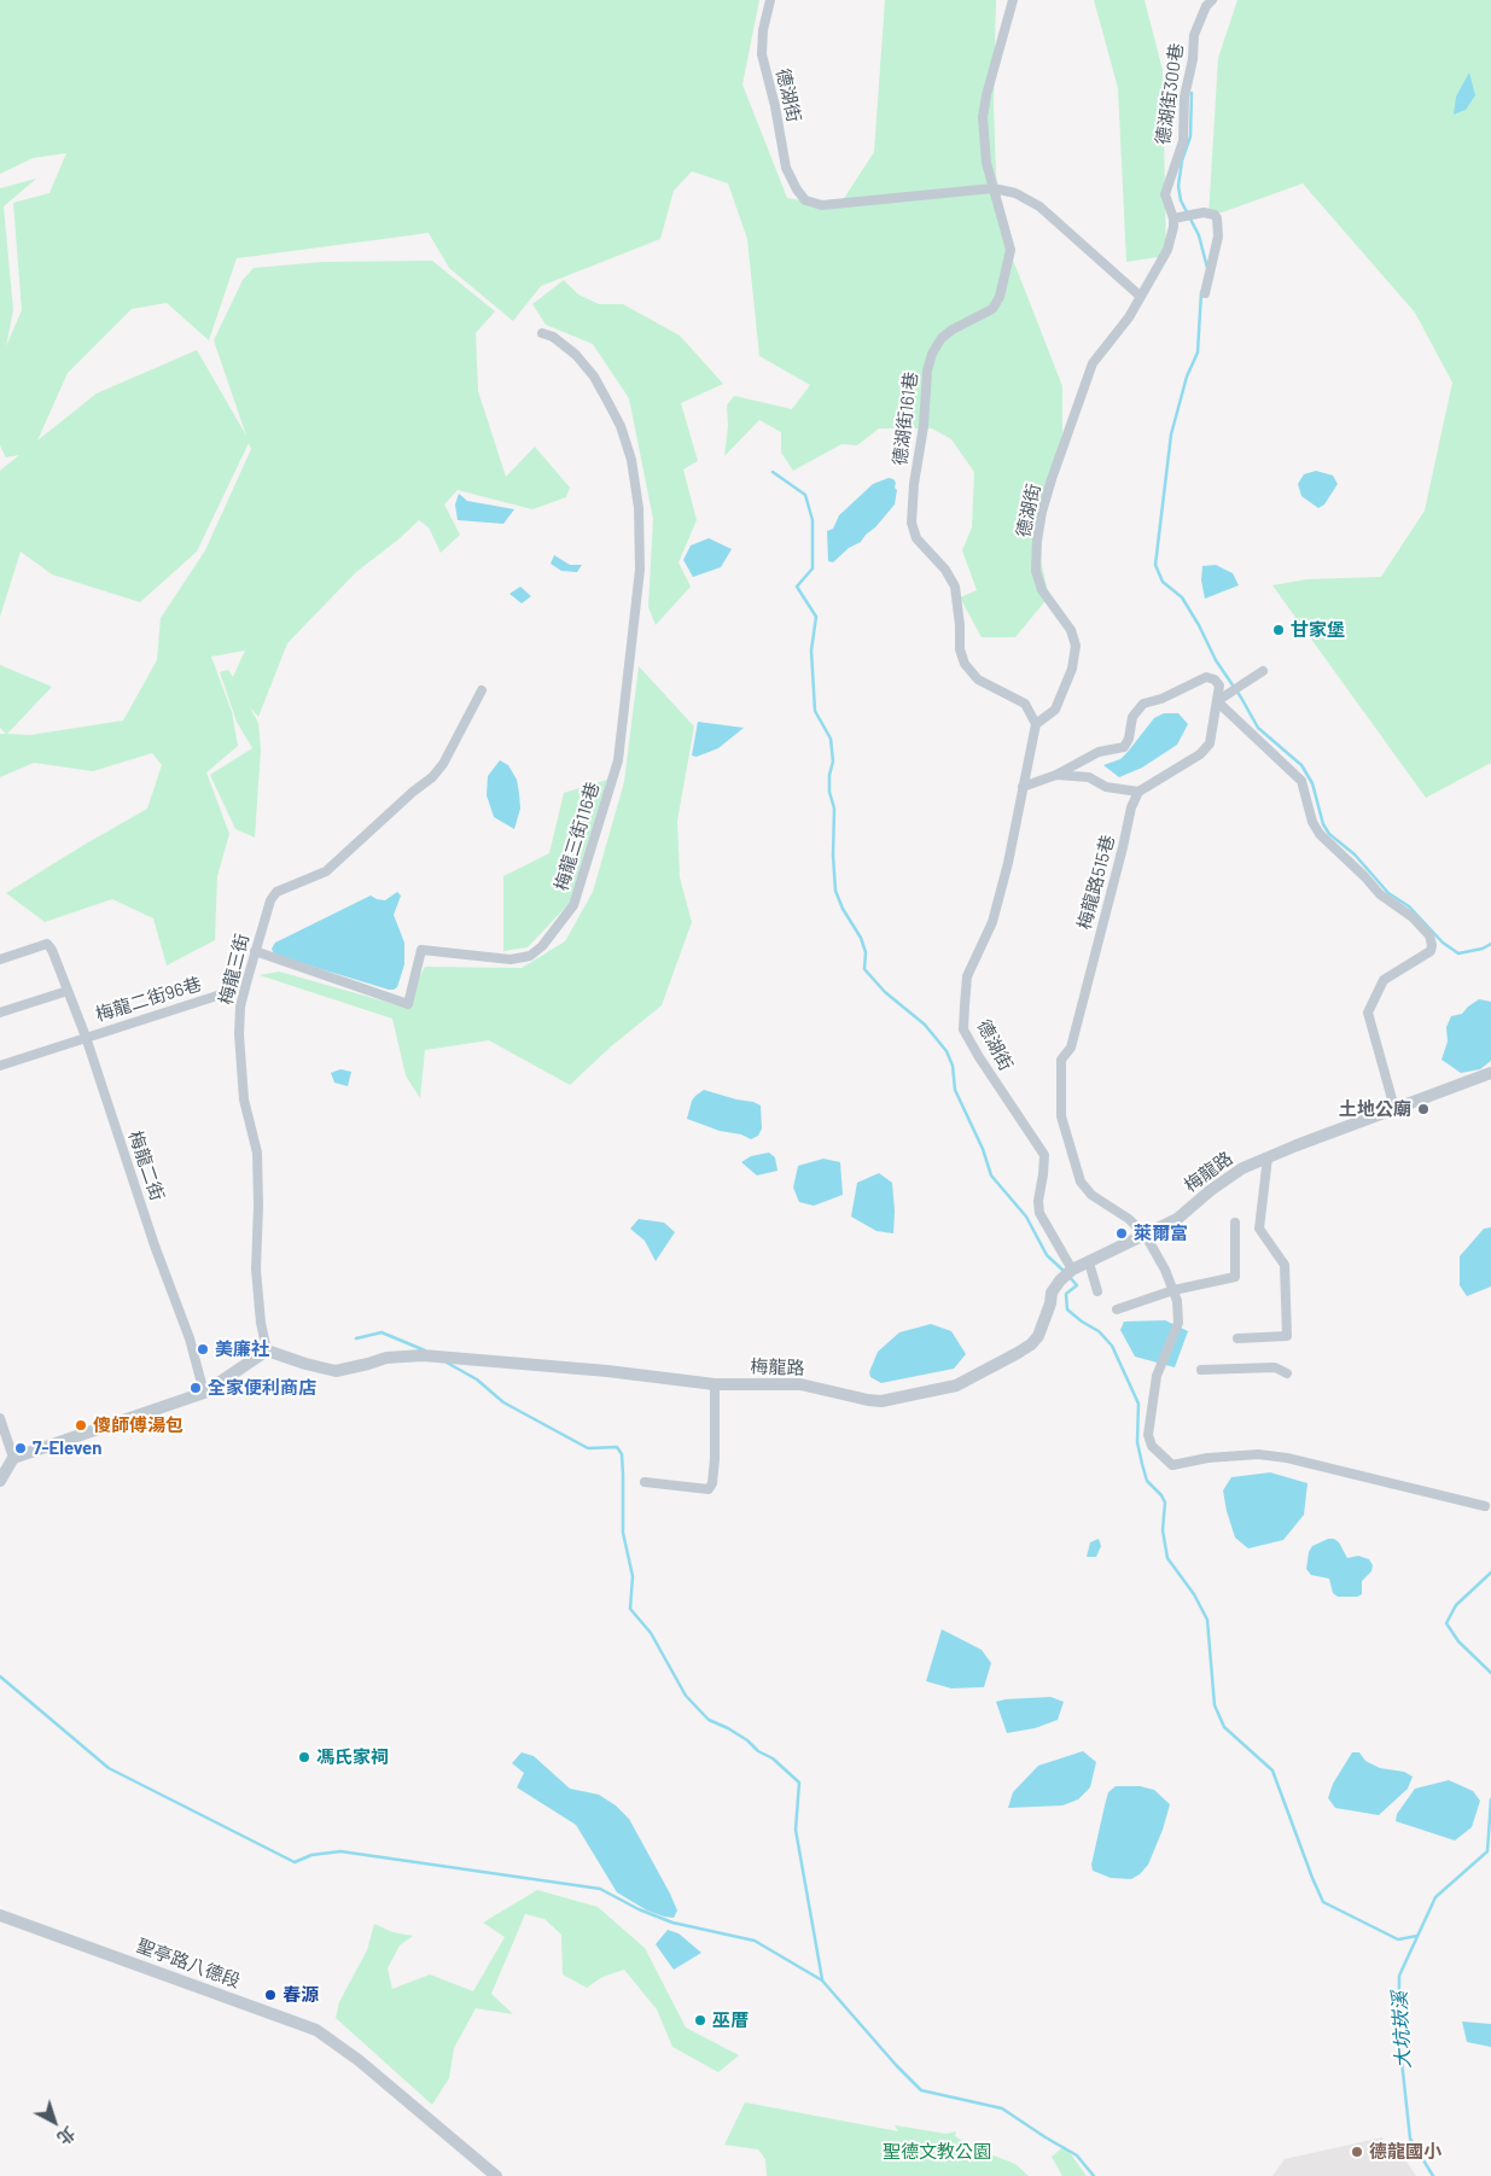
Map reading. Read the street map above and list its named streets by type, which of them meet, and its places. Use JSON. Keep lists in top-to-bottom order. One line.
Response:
{"streets":{"street":["德湖街300巷","德湖街","德湖街161巷","梅龍三街116巷","梅龍路515巷","梅龍三街","梅龍二街96巷","梅龍二街","梅龍路","聖亭路八德段"]},"crossings":[["德湖街300巷","德湖街"],["德湖街","德湖街161巷"],["德湖街","梅龍路"],["梅龍三街116巷","梅龍三街"],["梅龍路515巷","梅龍路"],["梅龍三街","梅龍路"],["梅龍二街96巷","梅龍二街"]],"water":["大坑崁溪"],"parks":["聖德文教公園"],"places":["甘家堡","土地公廟","萊爾富","美廉社","全家便利商店","傻師傅湯包","7-Eleven","馮氏家祠","春源","巫厝","德龍國小"],"north":"bottom right"}
